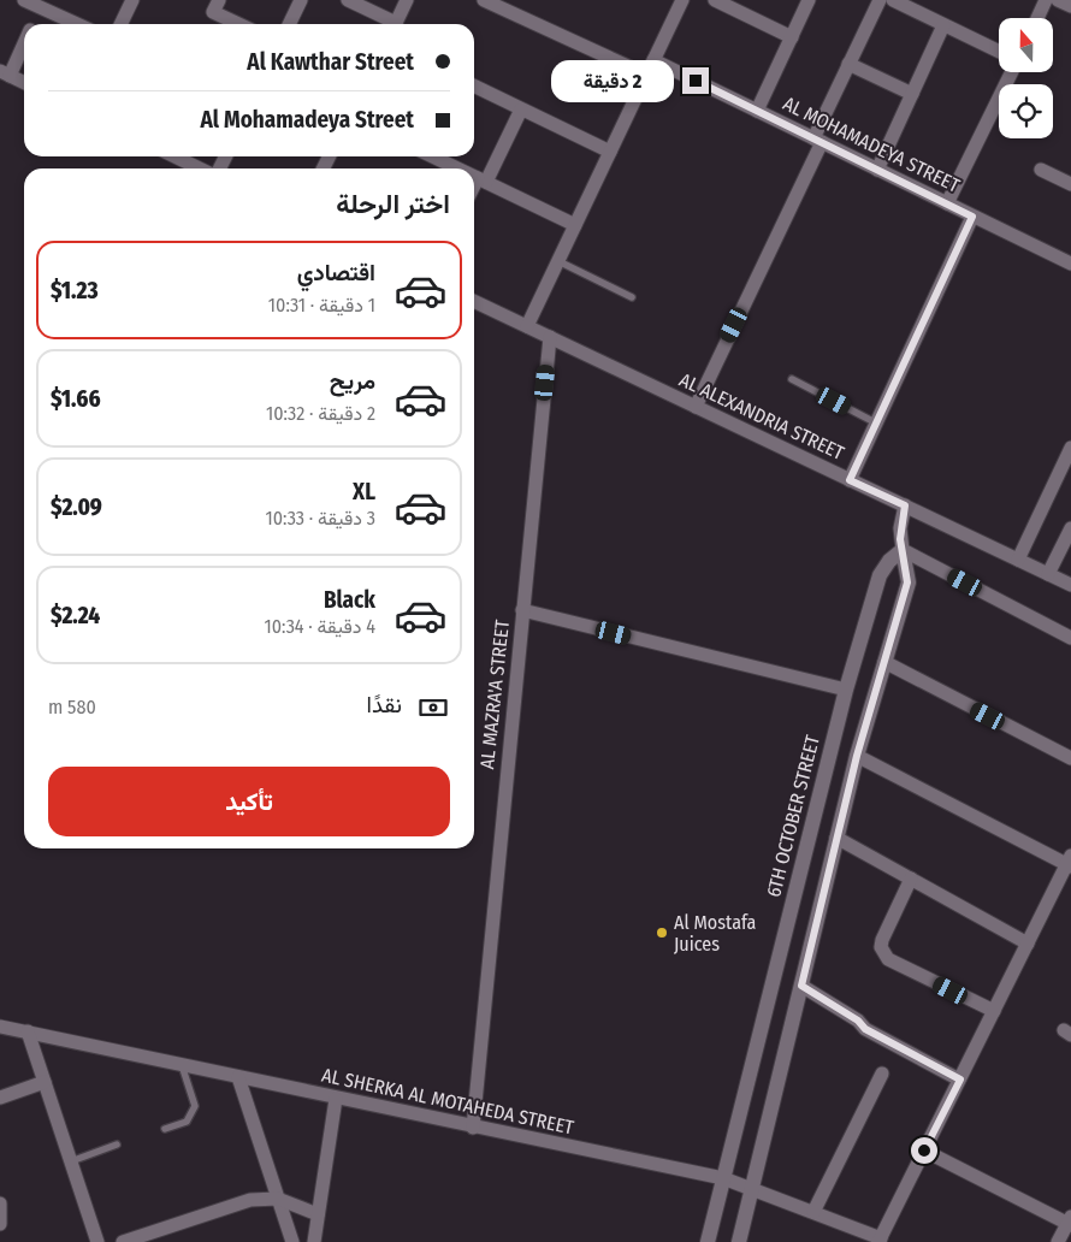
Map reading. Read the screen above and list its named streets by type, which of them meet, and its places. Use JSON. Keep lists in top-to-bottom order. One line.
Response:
{"streets":{"street":["AL MOHAMADEYA STREET","AL ALEXANDRIA STREET","AL MAZRA'A STREET","6TH OCTOBER STREET","AL SHERKA AL MOTAHEDA STREET"]},"crossings":[["AL ALEXANDRIA STREET","AL MAZRA'A STREET"],["AL MAZRA'A STREET","AL SHERKA AL MOTAHEDA STREET"],["6TH OCTOBER STREET","AL SHERKA AL MOTAHEDA STREET"]],"places":["Al Mostafa Juices"],"north":"top","page":{"banner":["Al Kawthar Street","Al Mohamadeya Street"],"bubble":"2 دقيقة","heading":"اختر الرحلة","list":[{"name":"اقتصادي","note":"1 دقيقة · 10:31","value":"$1.23"},{"name":"مريح","note":"2 دقيقة · 10:32","value":"$1.66"},{"name":"XL","note":"3 دقيقة · 10:33","value":"$2.09"},{"name":"Black","note":"4 دقيقة · 10:34","value":"$2.24"}],"pay":["نقدًا","580 m"],"buttons":"تأكيد"}}
